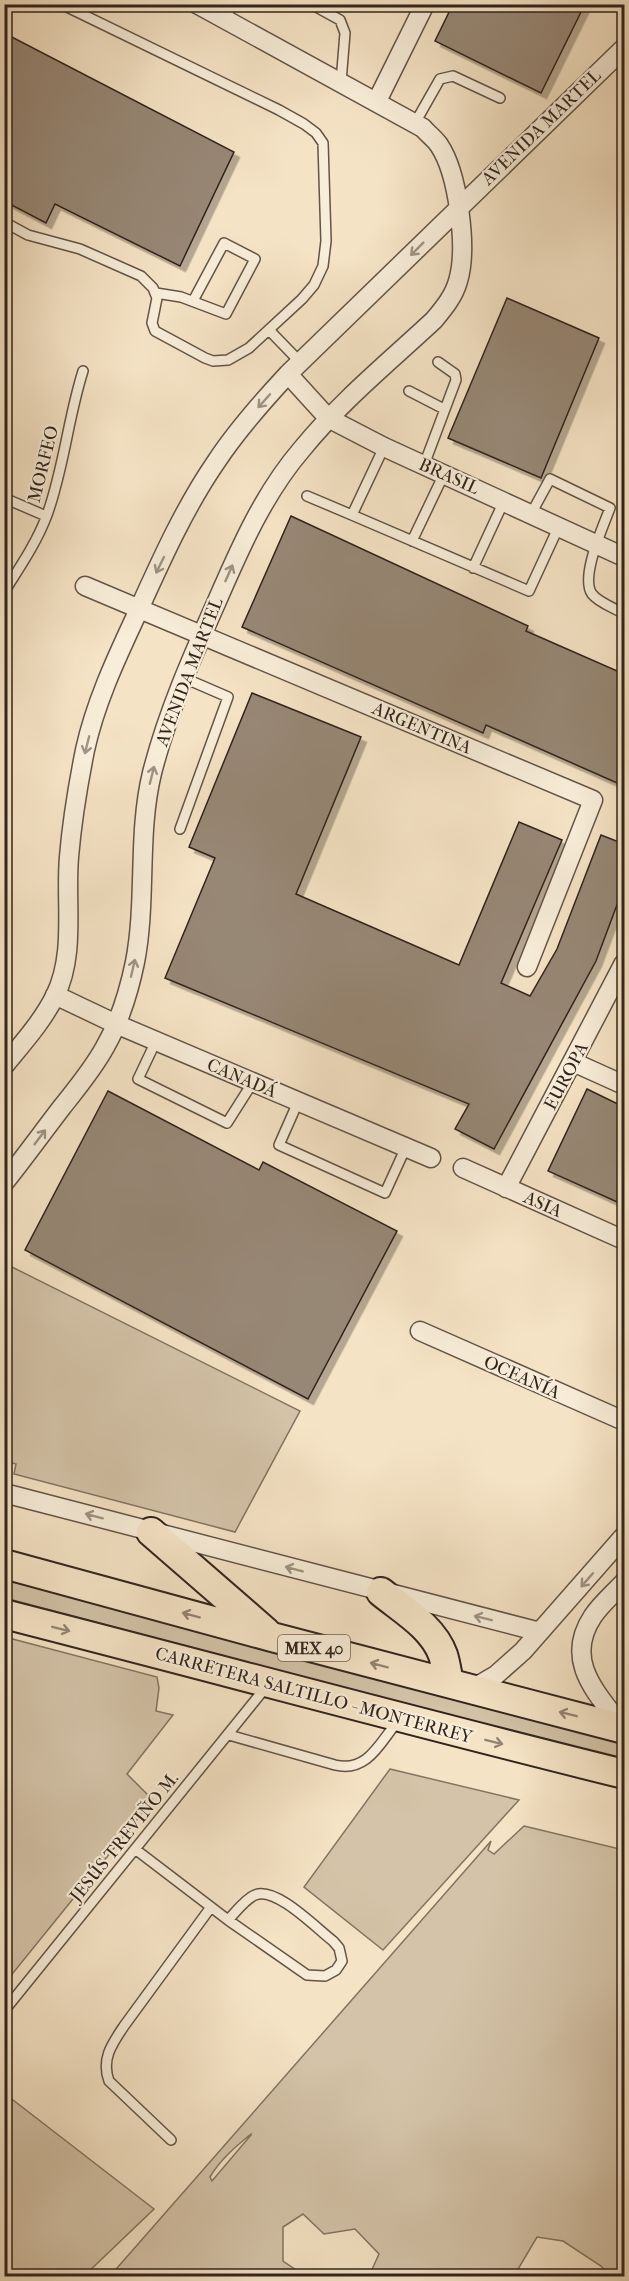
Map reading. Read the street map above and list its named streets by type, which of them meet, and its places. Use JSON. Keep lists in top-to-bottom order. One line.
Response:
{"streets":{"main road":["MEX 40","CARRETERA SALTILLO - MONTERREY"],"street":["AVENIDA MARTEL","BRASIL","ARGENTINA","EUROPA","CANADÁ","ASIA","OCEANÍA"],"lane":["MORFEO","JESÚS TREVIÑO M."]},"crossings":[["AVENIDA MARTEL","BRASIL"],["AVENIDA MARTEL","ARGENTINA"],["AVENIDA MARTEL","CANADÁ"],["EUROPA","ASIA"],["CARRETERA SALTILLO - MONTERREY","JESÚS TREVIÑO M."]]}
